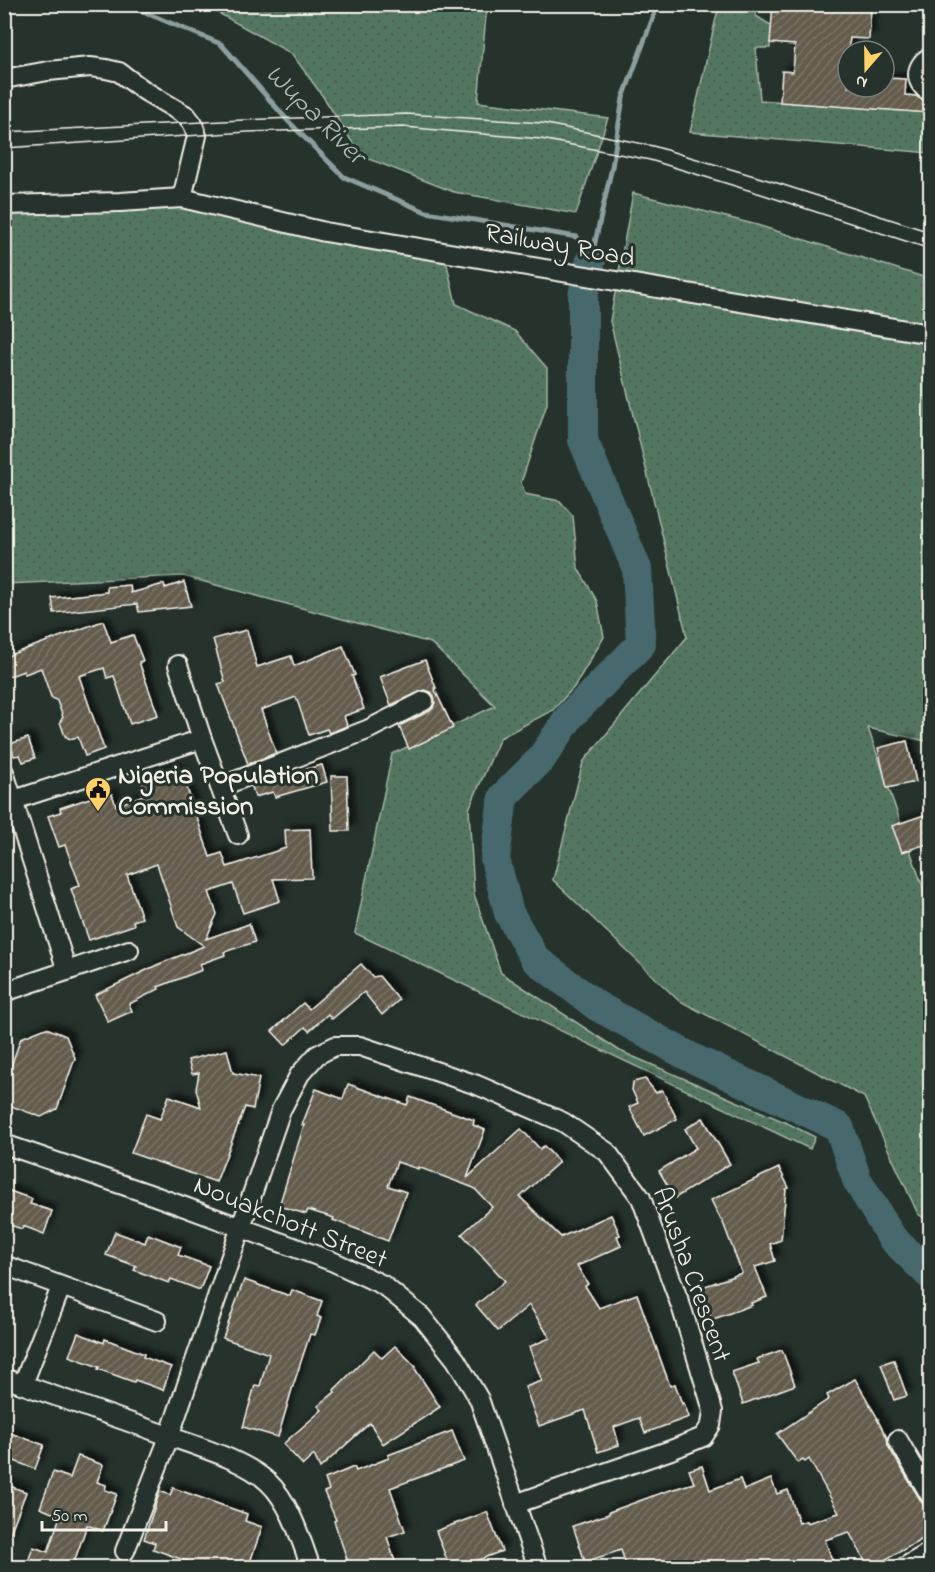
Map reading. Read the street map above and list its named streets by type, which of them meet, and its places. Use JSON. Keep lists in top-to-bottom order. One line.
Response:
{"streets":{"street":["Railway Road","Nouakchott Street","Arusha Crescent"]},"crossings":[["Nouakchott Street","Arusha Crescent"]],"water":["Wupa River"],"places":{"public building":["Nigeria Population Commission"]},"scale_bar":"50 m","north":"bottom"}
